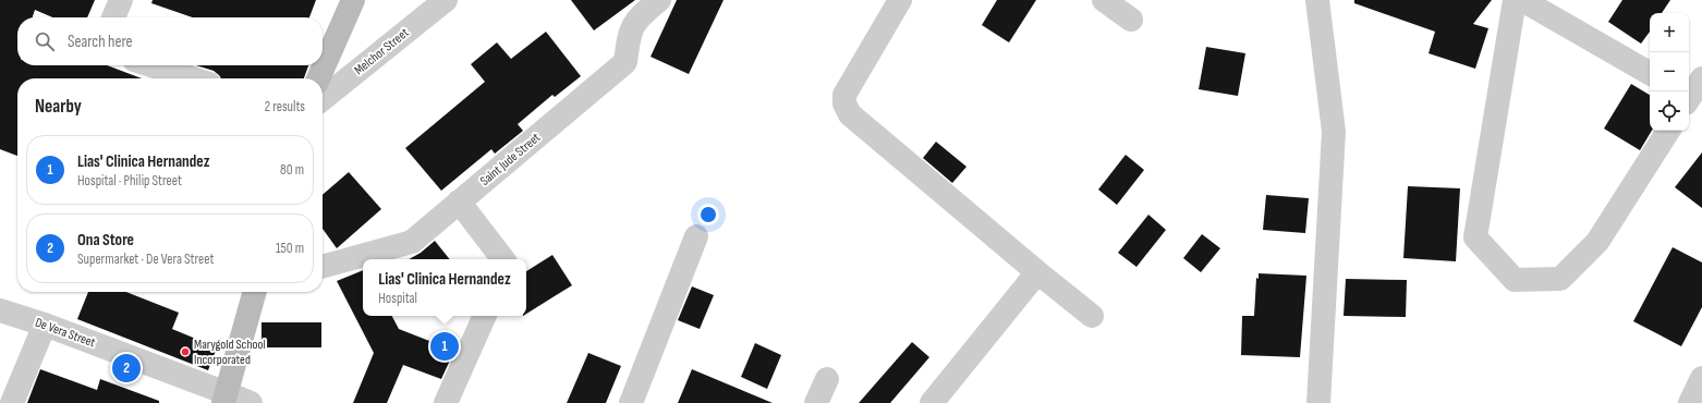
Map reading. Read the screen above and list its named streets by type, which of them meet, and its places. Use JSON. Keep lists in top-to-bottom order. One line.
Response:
{"streets":{"street":["Melchor Street","Saint Jude Street","De Vera Street"]},"places":["Marygold School Incorporated"],"page":{"map_buttons":["+","−"],"search":"Search here","heading":["Nearby","2 results"],"list":[{"mark":"1","name":"Lias' Clinica Hernandez","note":"Hospital · Philip Street","value":"80 m"},{"mark":"2","name":"Ona Store","note":"Supermarket · De Vera Street","value":"150 m"}],"popup":["Lias' Clinica Hernandez","Hospital"],"pins":["1","2"]}}
